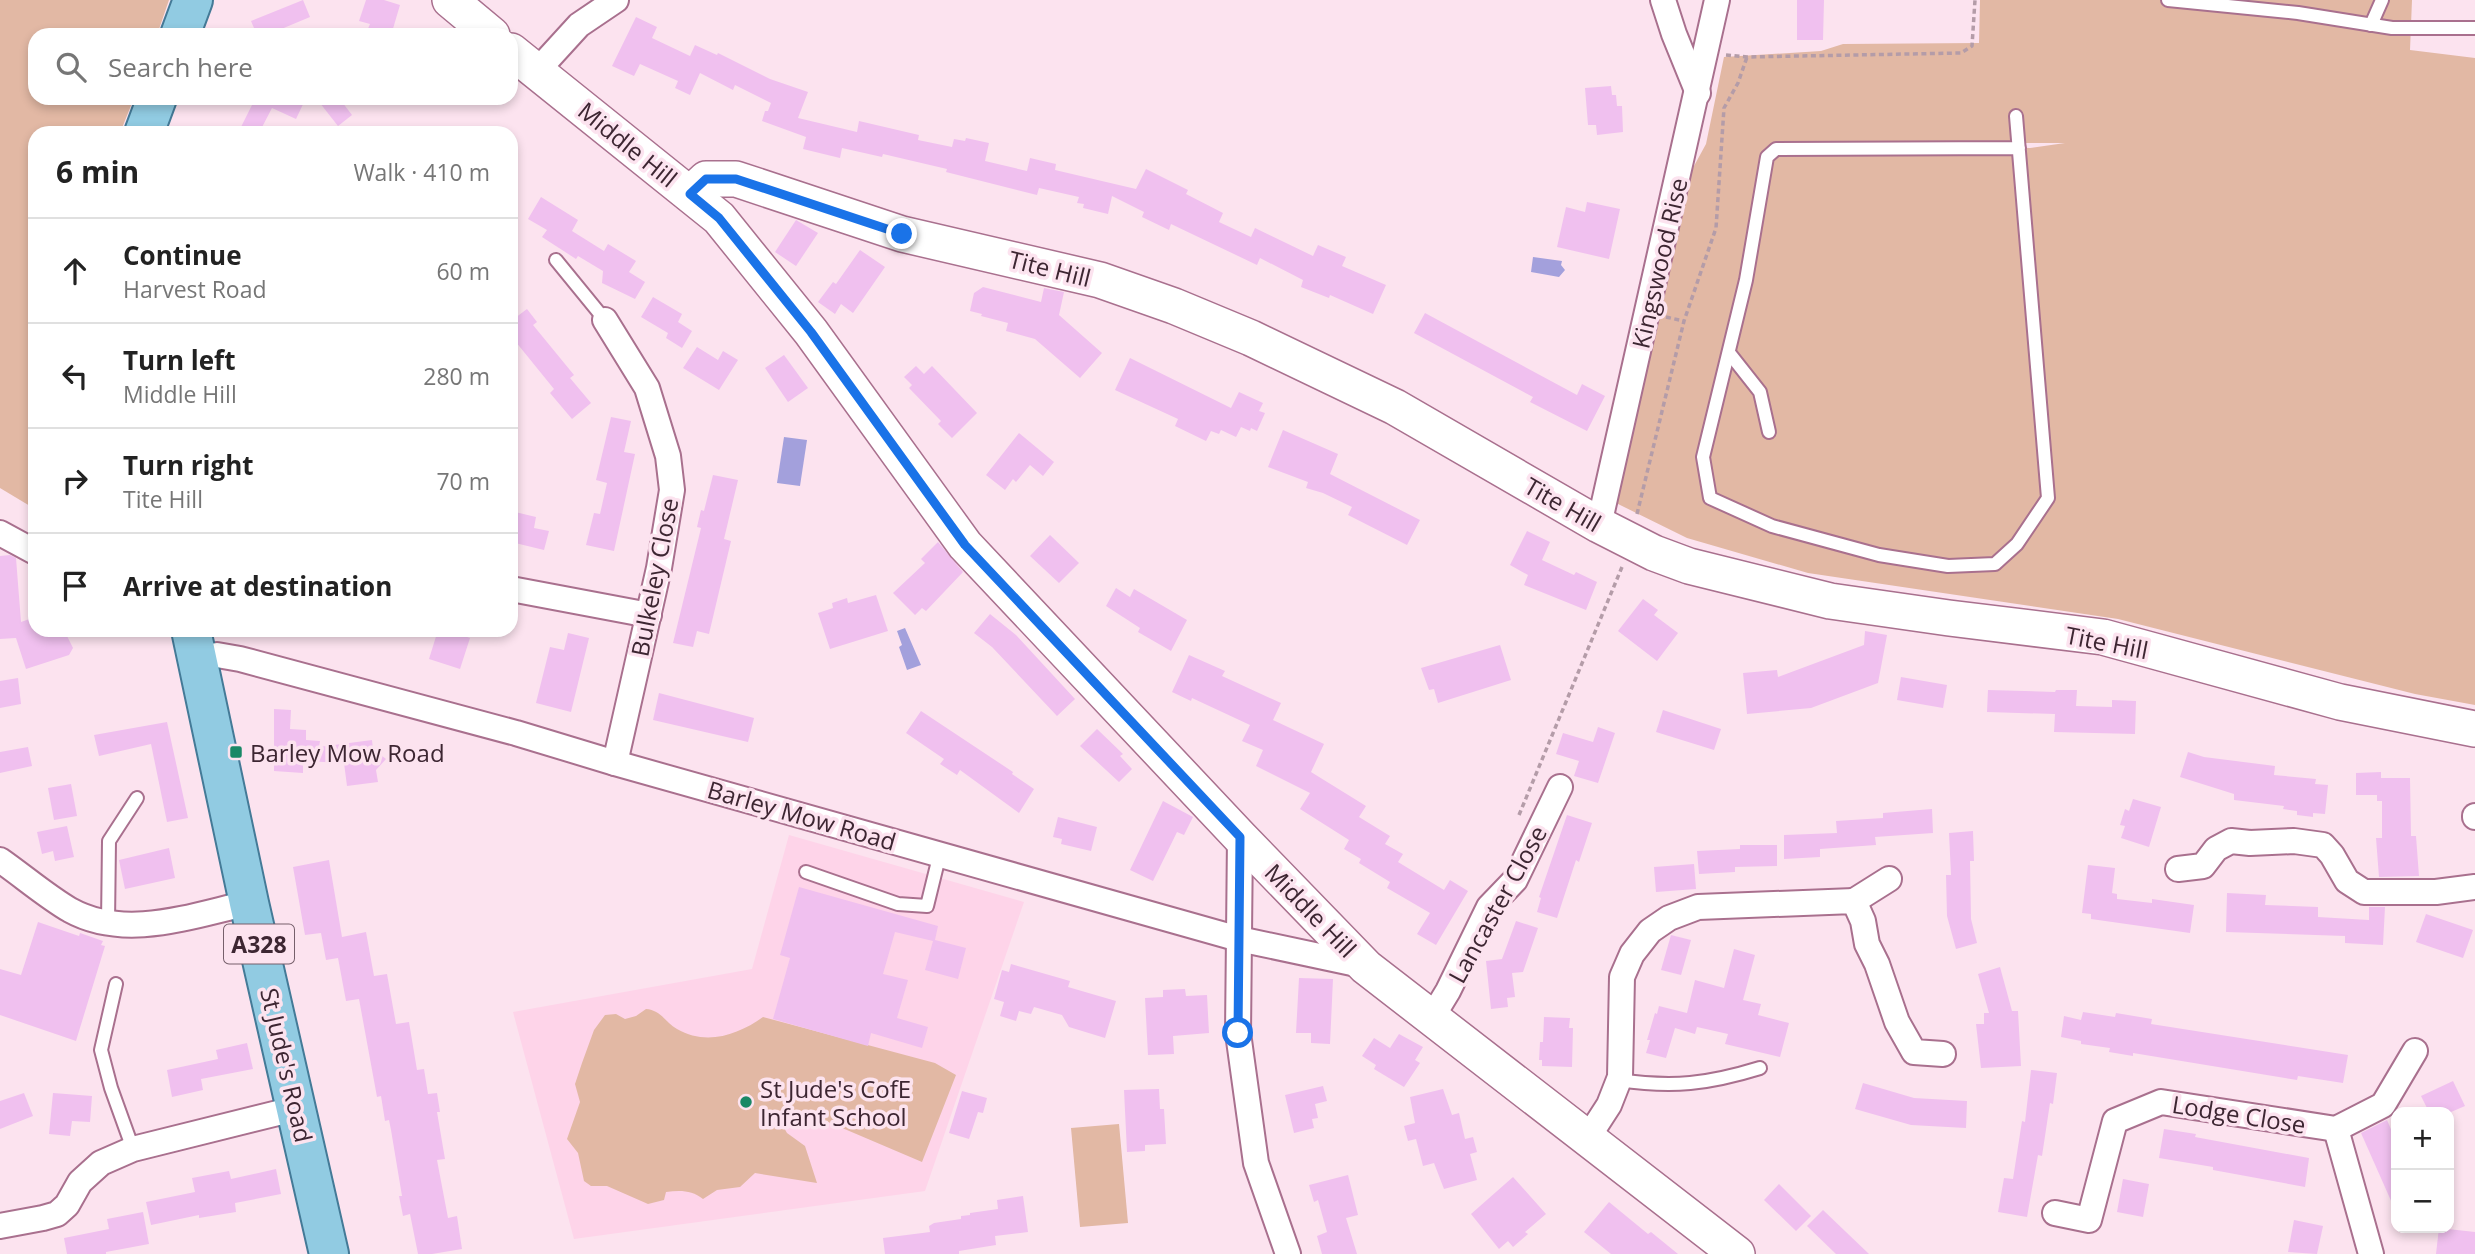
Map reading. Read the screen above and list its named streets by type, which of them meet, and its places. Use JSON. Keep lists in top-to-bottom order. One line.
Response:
{"streets":{"main road":["A328","St Jude's Road"],"street":["Middle Hill","Kingswood Rise","Tite Hill","Bulkeley Close","Barley Mow Road","Lancaster Close","Lodge Close"]},"crossings":[["Middle Hill","Tite Hill"],["Middle Hill","Barley Mow Road"],["Middle Hill","Lancaster Close"],["Kingswood Rise","Tite Hill"],["Bulkeley Close","Barley Mow Road"],["Barley Mow Road","St Jude's Road"]],"places":{"transit":["Barley Mow Road"],"other":["St Jude's CofE Infant School"]},"page":{"search":"Search here","heading":["6 min","Walk · 410 m"],"list":[["Continue","Harvest Road","60 m"],["Turn left","Middle Hill","280 m"],["Turn right","Tite Hill","70 m"],"Arrive at destination"],"map_buttons":["+","−"]}}
